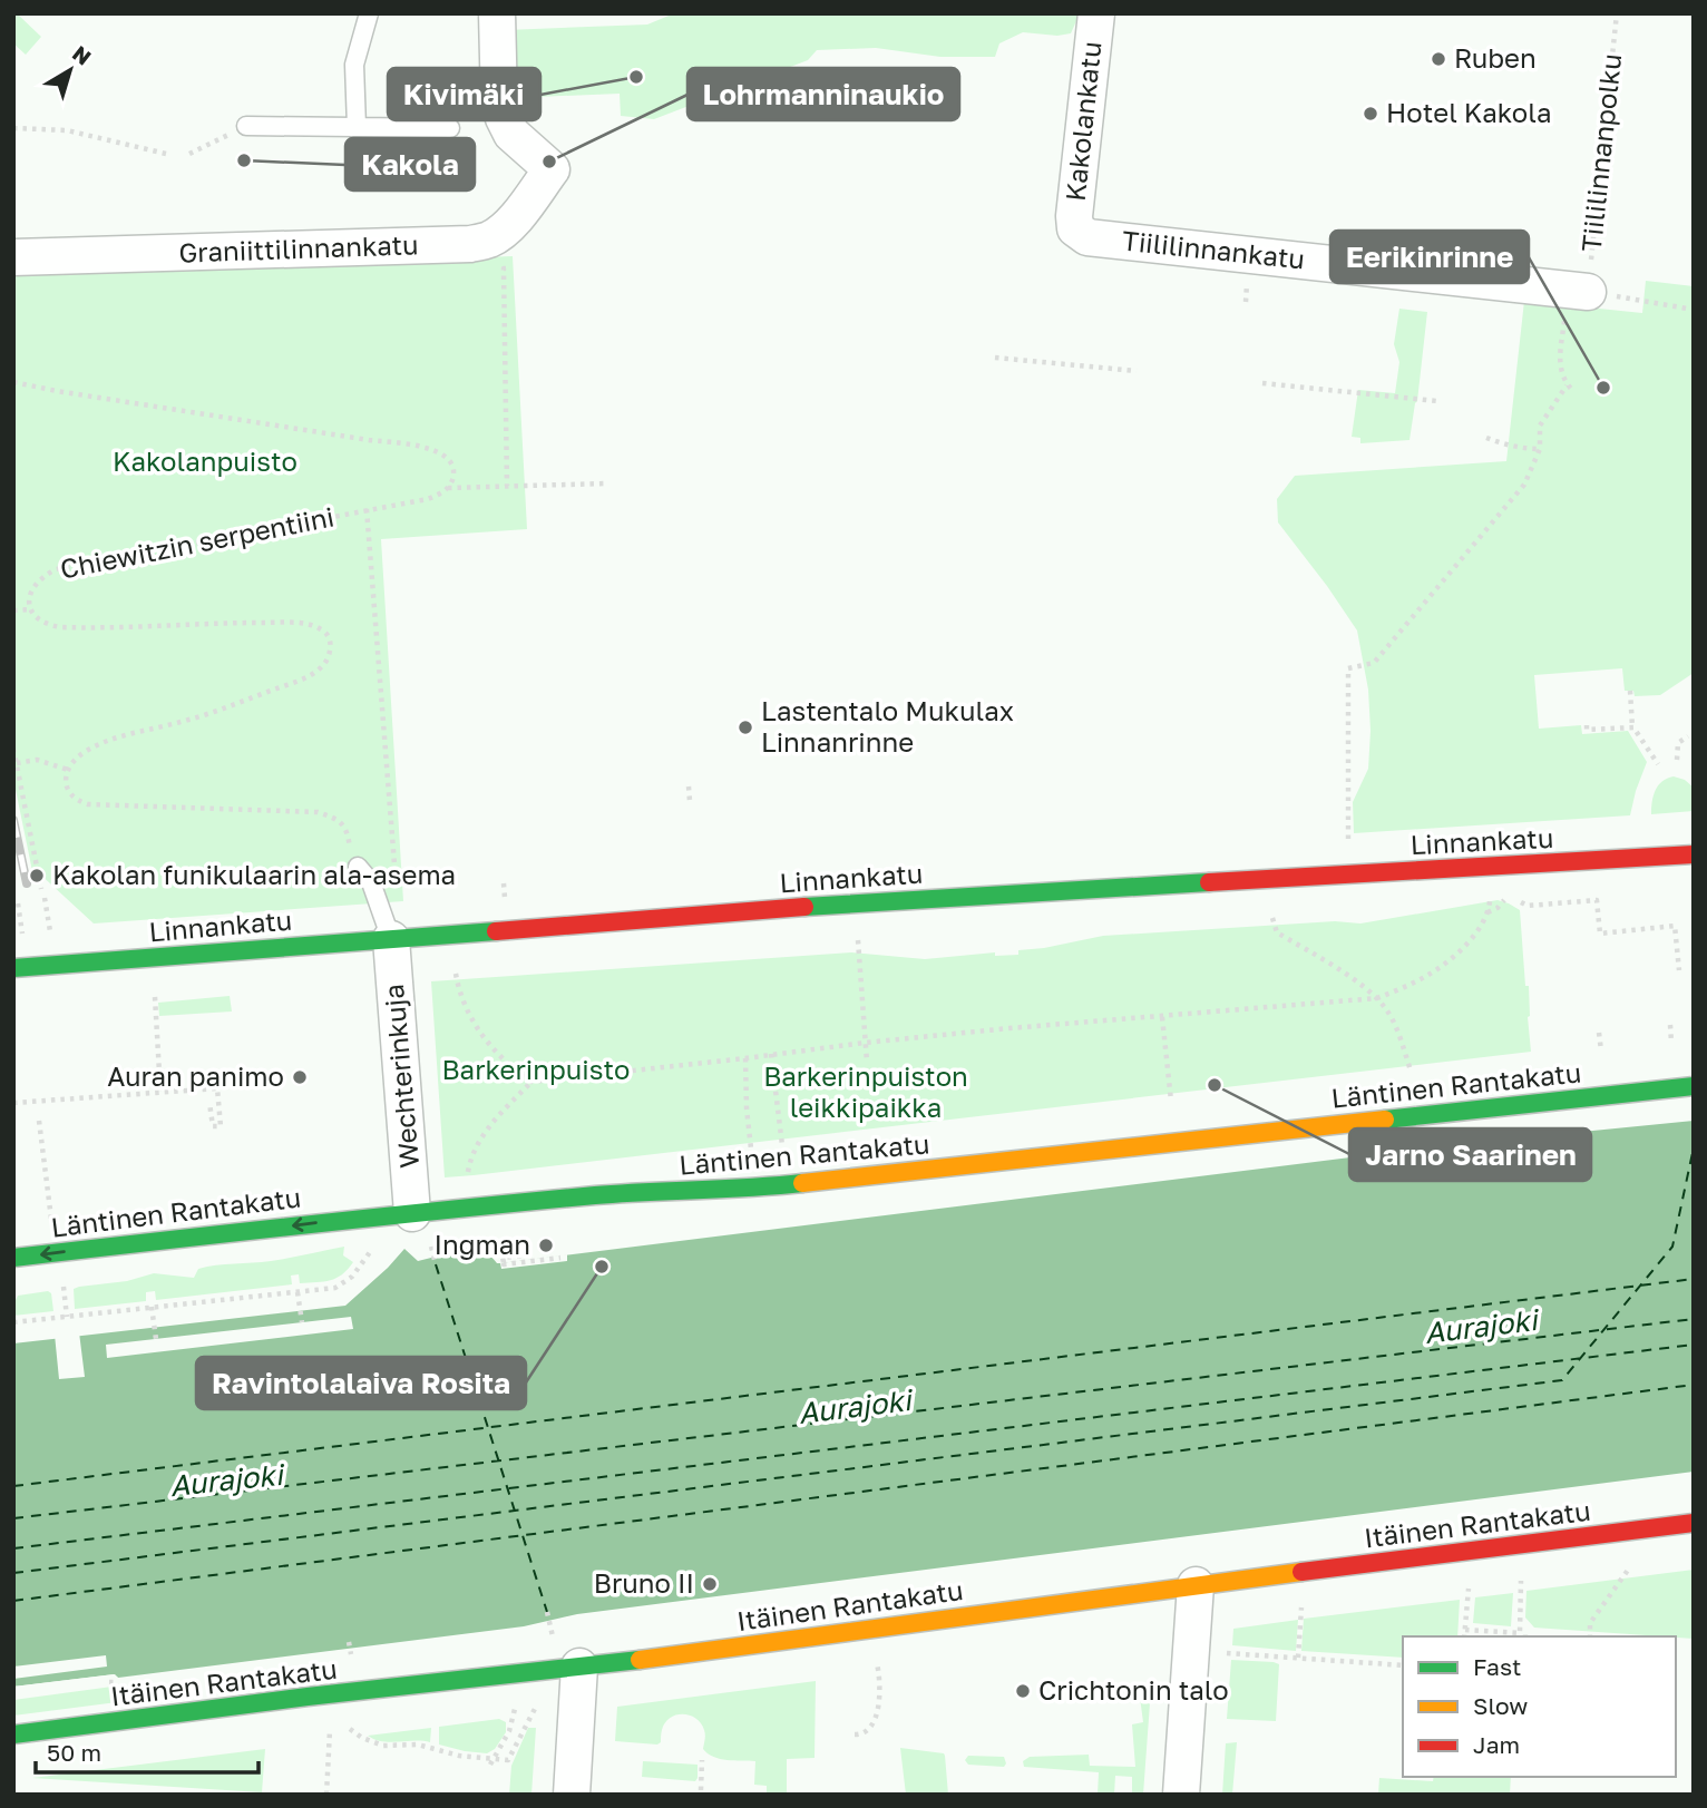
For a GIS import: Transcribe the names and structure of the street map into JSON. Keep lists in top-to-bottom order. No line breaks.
{"streets":{"street":["Kakolankatu","Graniittilinnankatu","Tiililinnankatu","Linnankatu","Wechterinkuja","Läntinen Rantakatu","Itäinen Rantakatu"],"path":["Tiililinnanpolku","Chiewitzin serpentiini"]},"crossings":[["Kakolankatu","Tiililinnankatu"],["Tiililinnanpolku","Tiililinnankatu"],["Linnankatu","Wechterinkuja"],["Wechterinkuja","Läntinen Rantakatu"]],"water":["Aurajoki"],"parks":["Kakolanpuisto","Barkerinpuisto","Barkerinpuiston leikkipaikka"],"places":["Ruben","Kivimäki","Hotel Kakola","Kakola","Lohrmanninaukio","Eerikinrinne","Lastentalo Mukulax Linnanrinne","Kakolan funikulaarin ala-asema","Auran panimo","Jarno Saarinen","Ingman","Ravintolalaiva Rosita","Bruno II","Crichtonin talo"],"legend":["Fast","Slow","Jam"],"scale_bar":"50 m","north":"top right"}
